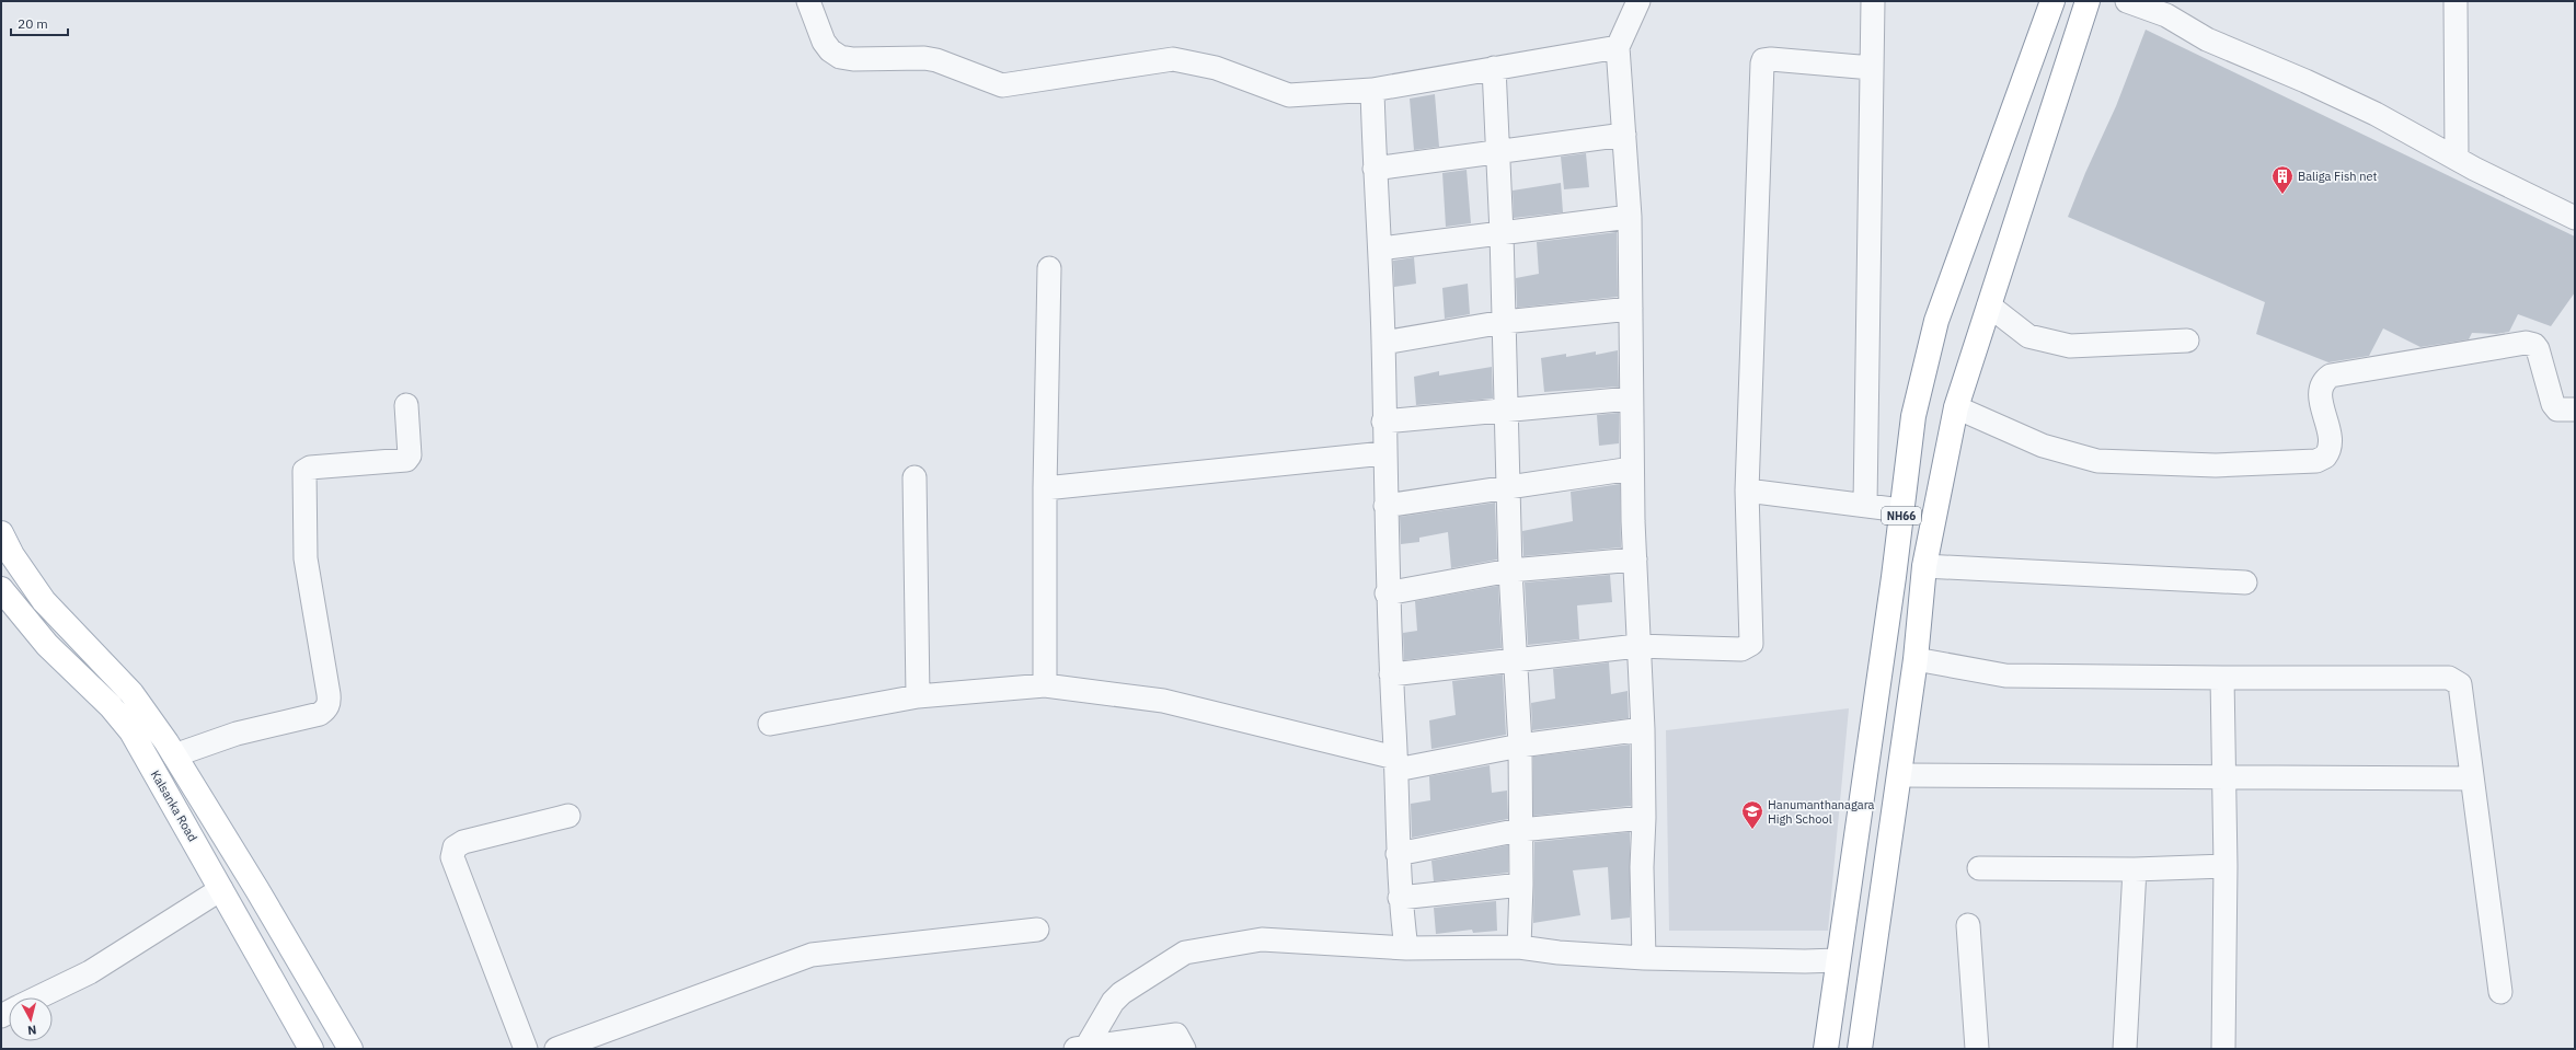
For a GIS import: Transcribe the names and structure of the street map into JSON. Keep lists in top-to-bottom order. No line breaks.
{"streets":{"main road":["NH66","Kalsanka Road"]},"places":{"building":["Baliga Fish net"],"school or university":["Hanumanthanagara High School"]},"scale_bar":"20 m","north":"bottom"}
